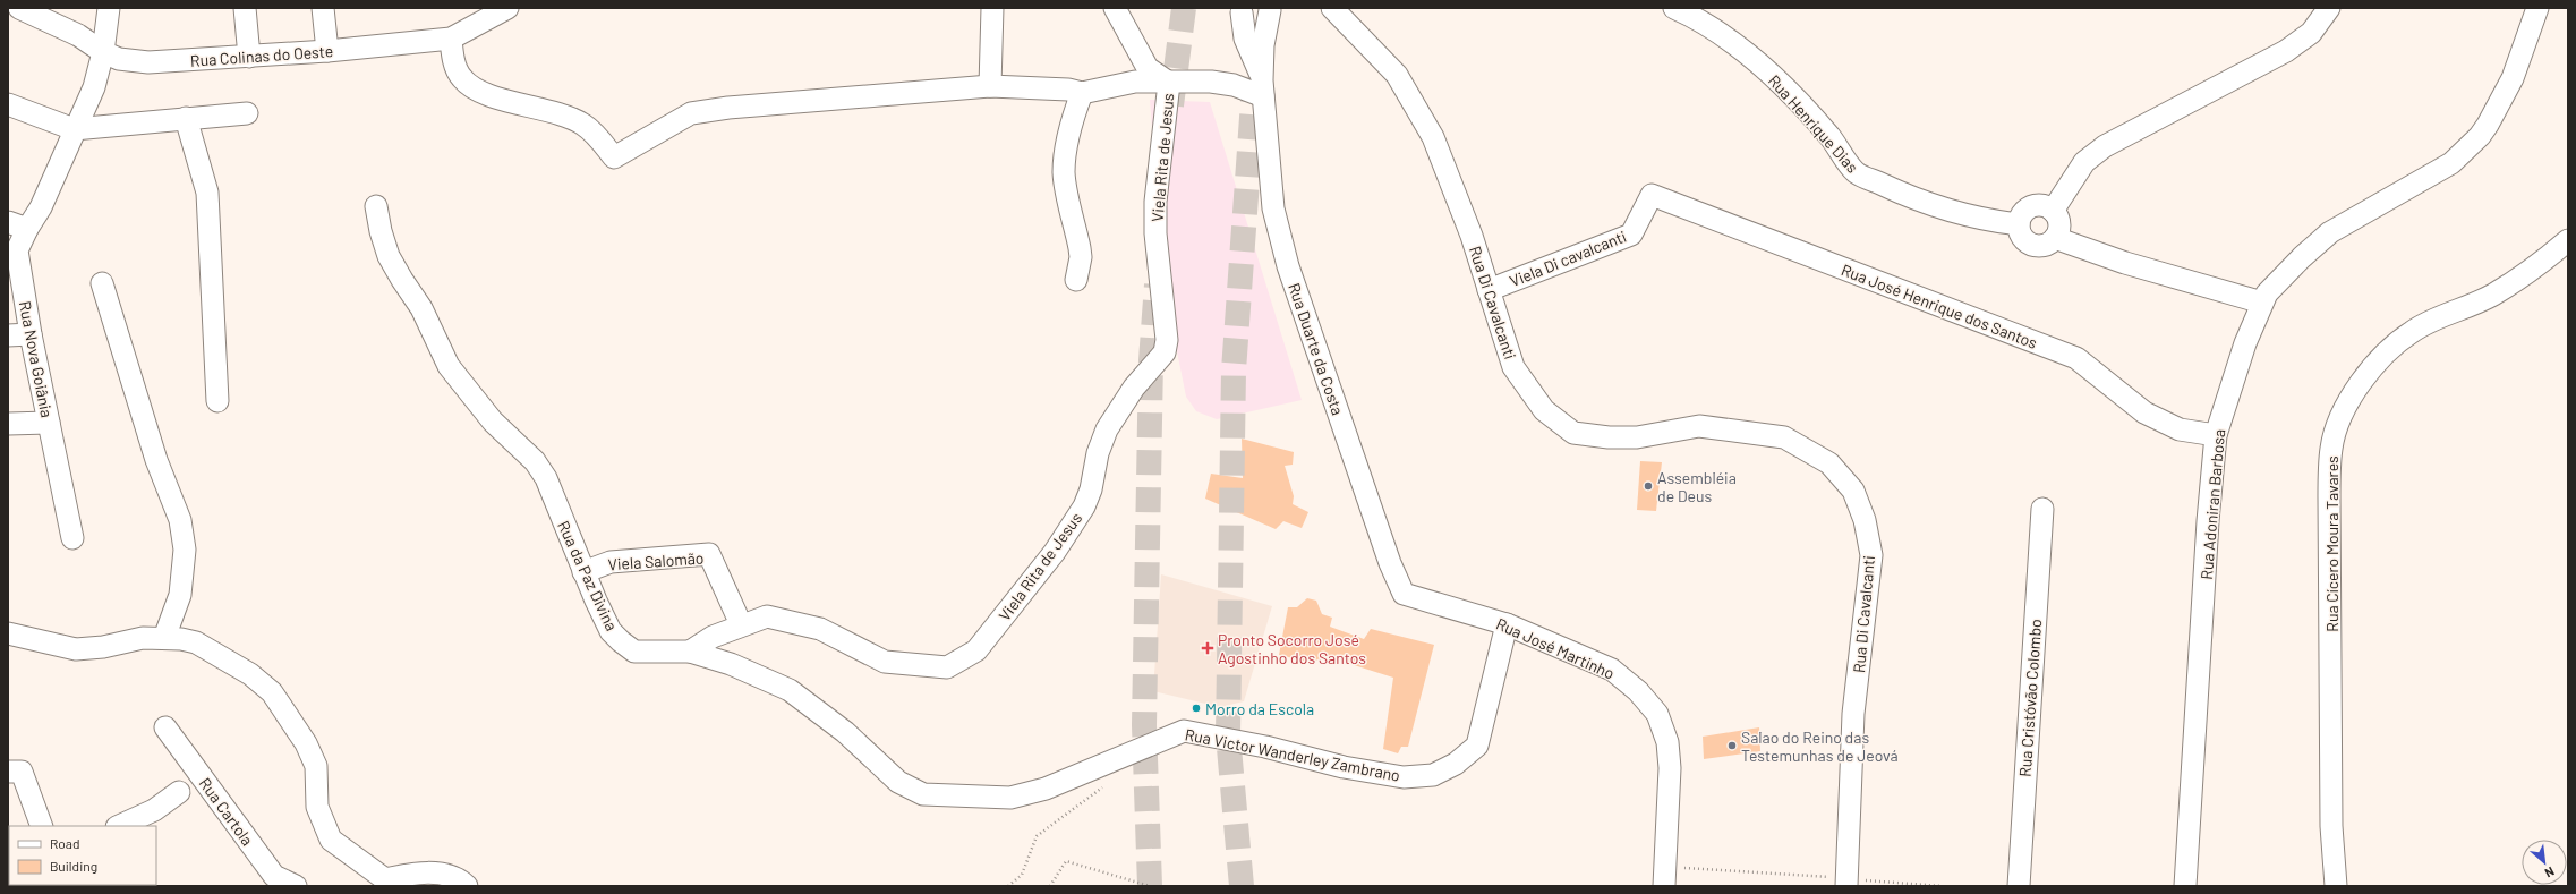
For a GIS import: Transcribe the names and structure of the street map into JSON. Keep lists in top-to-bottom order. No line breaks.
{"streets":{"street":["Rua Colinas do Oeste","Rua Henrique Dias","Viela Rita de Jesus","Viela Di cavalcanti","Rua Di Cavalcanti","Rua José Henrique dos Santos","Rua Duarte da Costa","Rua Nova Goiânia","Rua Adoniran Barbosa","Rua Cícero Moura Tavares","Viela Salomão","Rua da Paz Divina","Rua José Martinho","Rua Cristóvão Colombo","Rua Victor Wanderley Zambrano","Rua Cartola"]},"crossings":[["Rua Colinas do Oeste","Rua Nova Goiânia"],["Viela Rita de Jesus","Viela Salomão"],["Viela Rita de Jesus","Rua da Paz Divina"],["Viela Di cavalcanti","Rua Di Cavalcanti"],["Viela Di cavalcanti","Rua José Henrique dos Santos"],["Rua José Henrique dos Santos","Rua Adoniran Barbosa"],["Rua Duarte da Costa","Rua José Martinho"],["Viela Salomão","Rua da Paz Divina"],["Rua da Paz Divina","Rua Victor Wanderley Zambrano"],["Rua José Martinho","Rua Victor Wanderley Zambrano"]],"places":{"other":["Assembléia de Deus","Morro da Escola","Salao do Reino das Testemunhas de Jeová"],"health":["Pronto Socorro José Agostinho dos Santos"]},"legend":["Road","Building"],"north":"bottom right"}
